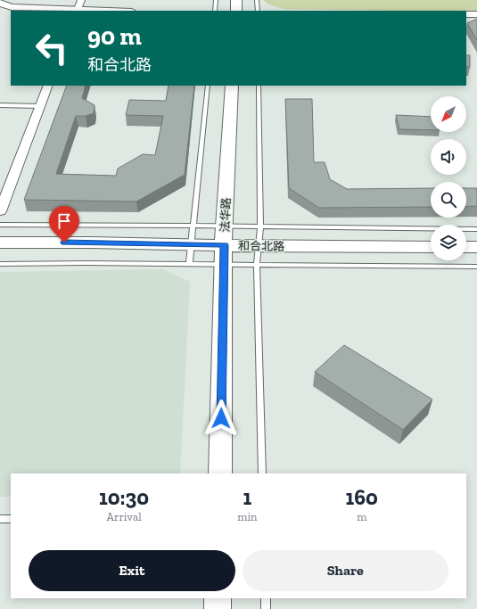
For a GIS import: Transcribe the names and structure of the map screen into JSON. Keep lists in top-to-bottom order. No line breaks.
{"streets":{"main road":["法华路","和合北路"]},"crossings":[["法华路","和合北路"]],"north":"bottom left","page":{"turn":["90 m","和合北路"],"eta":["10:30","Arrival","1","min","160","m"],"buttons":["Exit","Share"]}}
